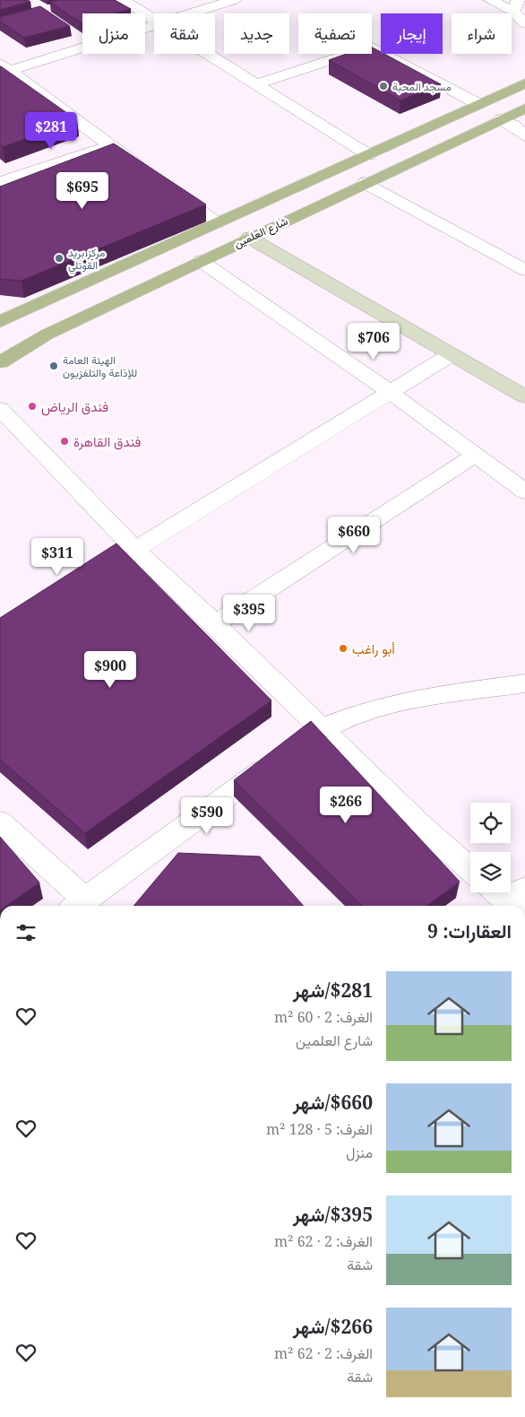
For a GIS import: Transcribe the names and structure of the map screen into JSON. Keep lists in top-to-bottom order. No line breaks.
{"streets":{"main road":["شارع العلمين"]},"places":["مسجد المحبة","مركز بريد القوتلي","الهيئة العامة للإذاعة والتلفزيون","فندق الرياض","فندق القاهرة","أبو راغب"],"page":{"chip":["شراء","إيجار","تصفية","جديد","شقة","منزل"],"price":["$281","$695","$706","$660","$311","$395","$900","$266","$590"],"heading":"العقارات: 9","list":[{"name":"$281/شهر","note":"الغرف: 2 · 60 m² · شارع العلمين"},{"name":"$660/شهر","note":"الغرف: 5 · 128 m² · منزل"},{"name":"$395/شهر","note":"الغرف: 2 · 62 m² · شقة"},{"name":"$266/شهر","note":"الغرف: 2 · 62 m² · شقة"}]}}
